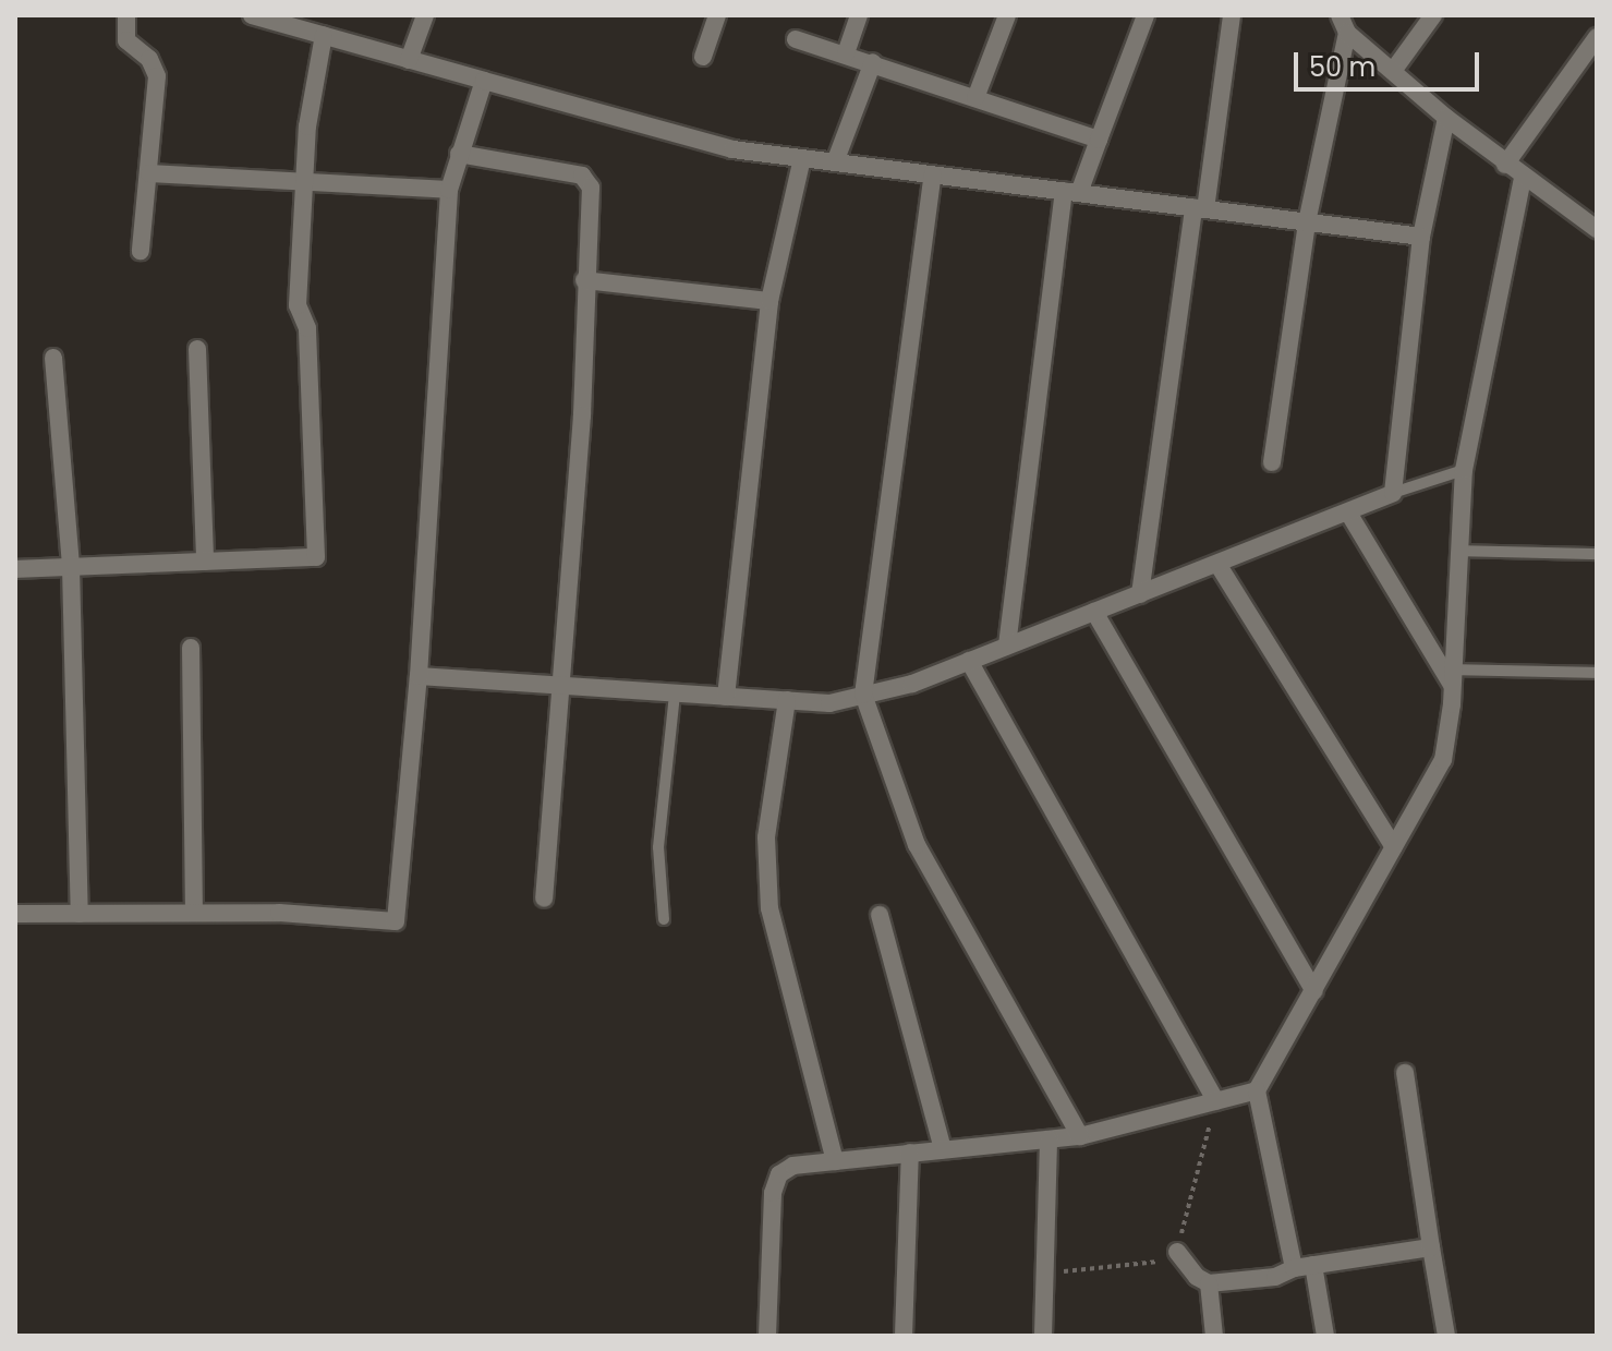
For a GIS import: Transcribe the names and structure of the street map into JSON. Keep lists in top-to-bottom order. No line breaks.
{"scale_bar":"50 m"}
